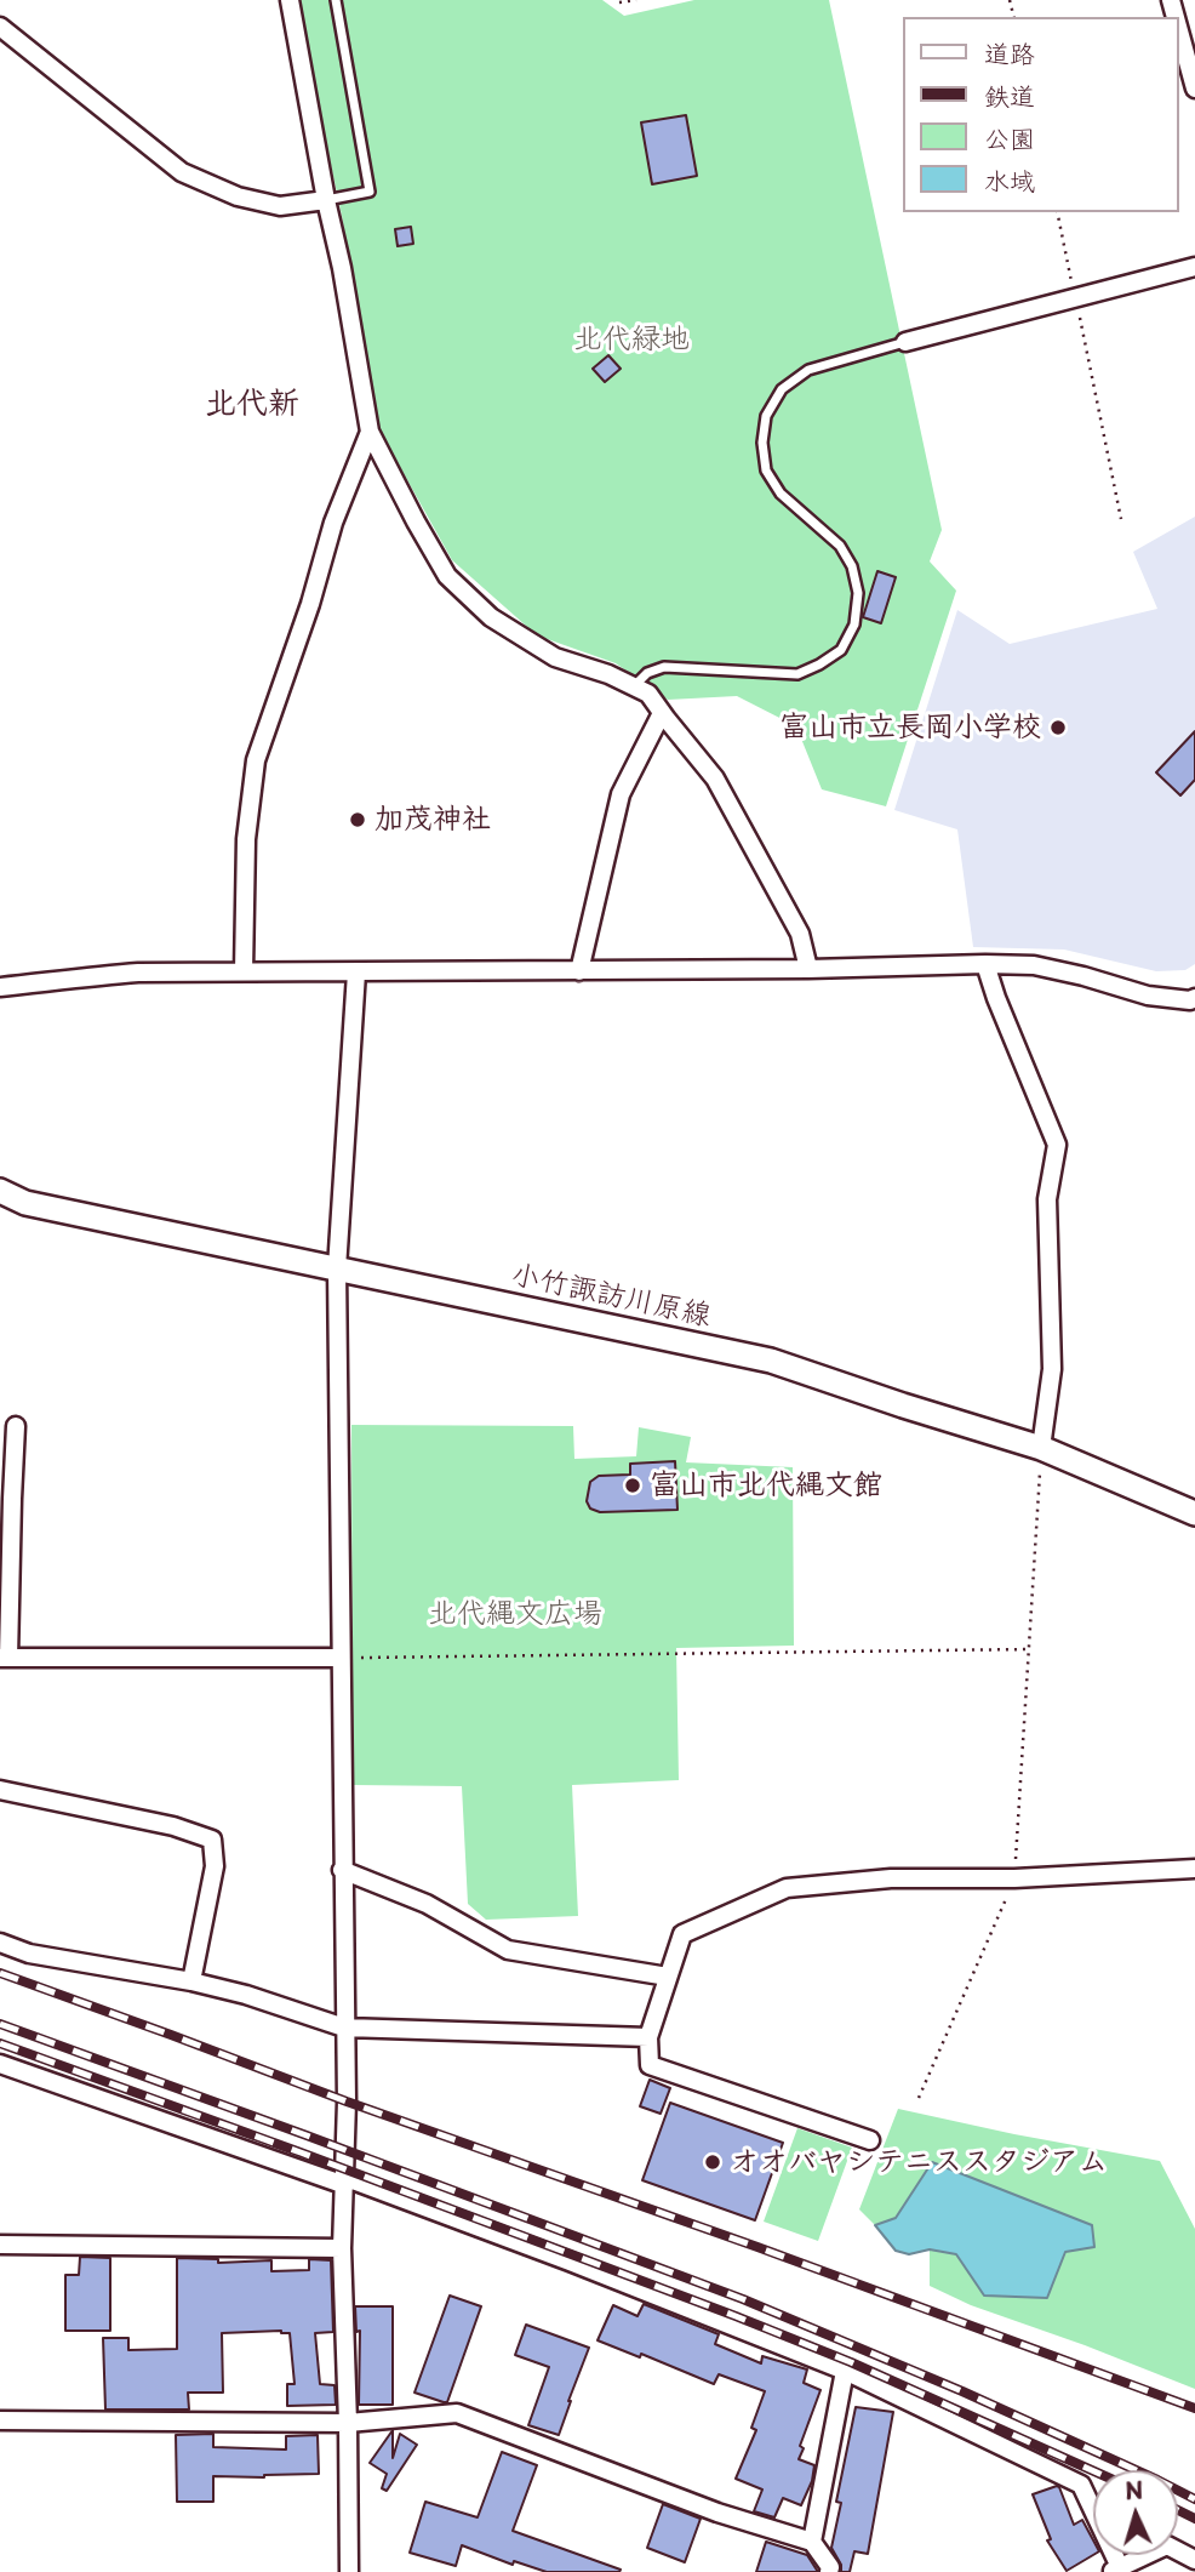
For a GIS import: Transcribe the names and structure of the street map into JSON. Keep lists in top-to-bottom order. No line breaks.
{"streets":{"main road":["小竹諏訪川原線"]},"districts":["北代新"],"parks":["北代緑地","北代縄文広場"],"places":["富山市立長岡小学校","加茂神社","富山市北代縄文館","オオバヤシテニススタジアム"],"legend":["道路","鉄道","公園","水域"],"north":"top"}
